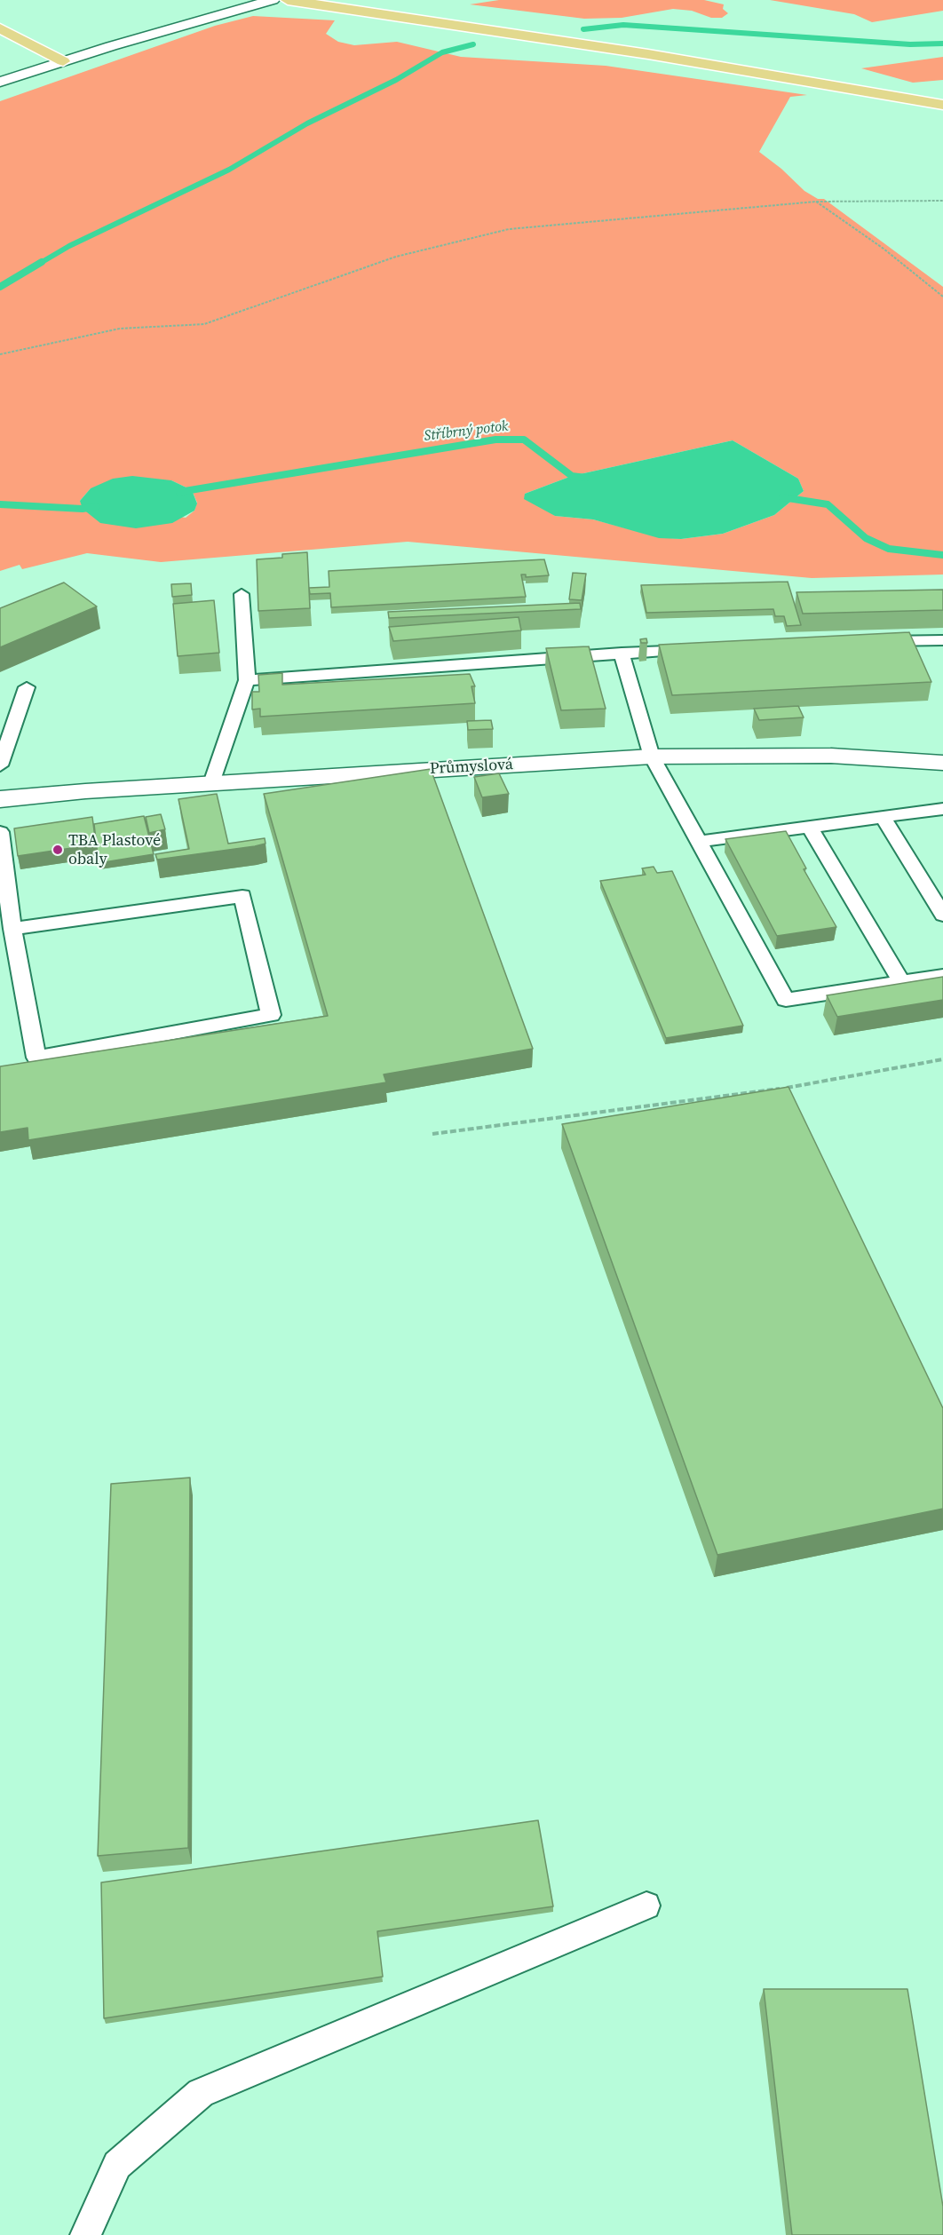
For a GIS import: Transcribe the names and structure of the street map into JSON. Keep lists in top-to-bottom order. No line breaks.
{"streets":{"street":["Průmyslová"]},"water":["Stříbrný potok"],"places":["TBA Plastové obaly"]}
